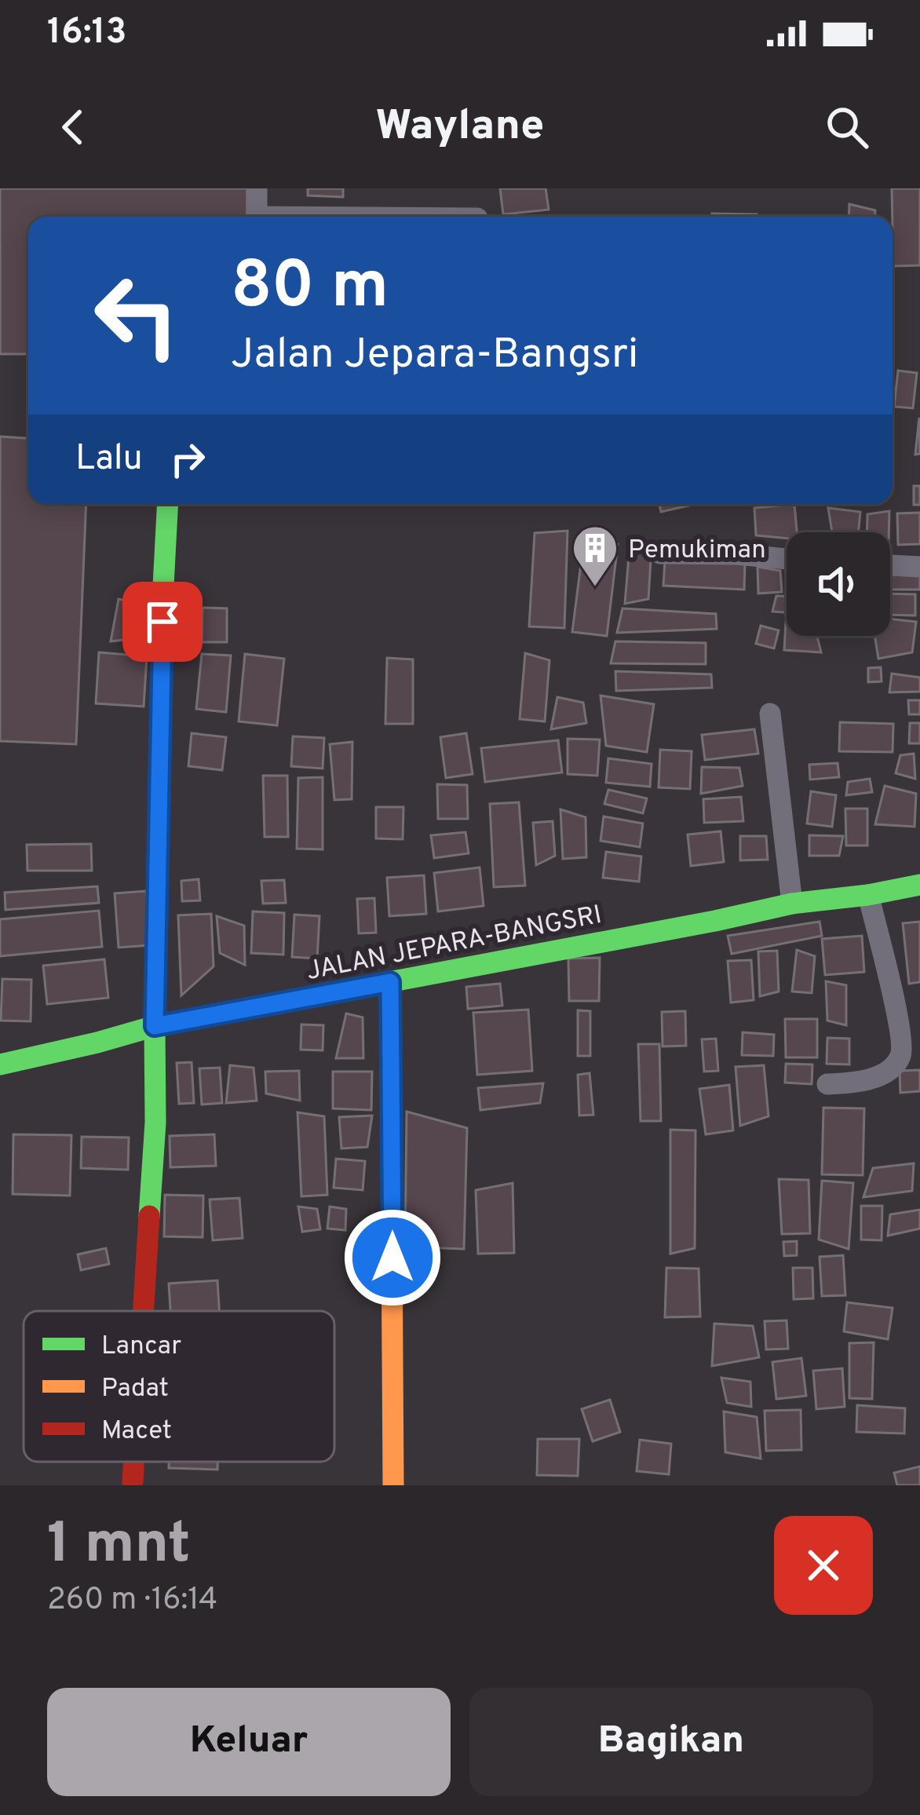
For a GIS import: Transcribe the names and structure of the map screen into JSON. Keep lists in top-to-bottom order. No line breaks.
{"streets":{"street":["JALAN JEPARA-BANGSRI"]},"places":{"building":["Pemukiman"]},"legend":["Lancar","Padat","Macet"],"page":{"status":"16:13","header":"Waylane","turn":["80 m","Jalan Jepara-Bangsri"],"then":"Lalu","heading":["1 mnt","260 m · 16:14"],"buttons":["Keluar","Bagikan"]}}
